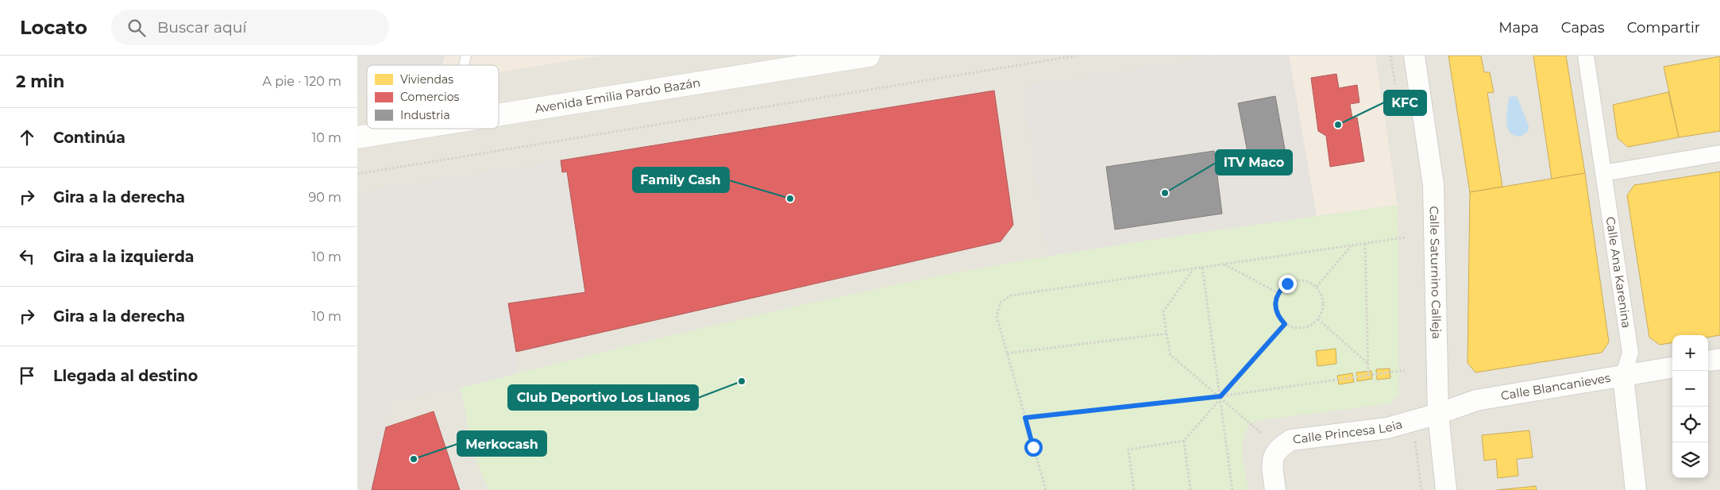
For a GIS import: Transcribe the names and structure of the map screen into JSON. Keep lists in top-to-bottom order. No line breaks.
{"streets":{"street":["Avenida Emilia Pardo Bazán","Calle Saturnino Calleja","Calle Ana Karenina","Calle Blancanieves","Calle Princesa Leia"]},"crossings":[["Calle Saturnino Calleja","Calle Blancanieves"],["Calle Saturnino Calleja","Calle Princesa Leia"],["Calle Ana Karenina","Calle Blancanieves"],["Calle Blancanieves","Calle Princesa Leia"]],"places":["KFC","ITV Maco","Family Cash","Club Deportivo Los Llanos","Merkocash"],"legend":["Viviendas","Comercios","Industria"],"page":{"header":"Locato","search":"Buscar aquí","nav":["Mapa","Capas","Compartir"],"heading":["2 min","A pie · 120 m"],"list":[["Continúa","10 m"],["Gira a la derecha","90 m"],["Gira a la izquierda","10 m"],["Gira a la derecha","10 m"],"Llegada al destino"],"map_buttons":["+","−"]}}
